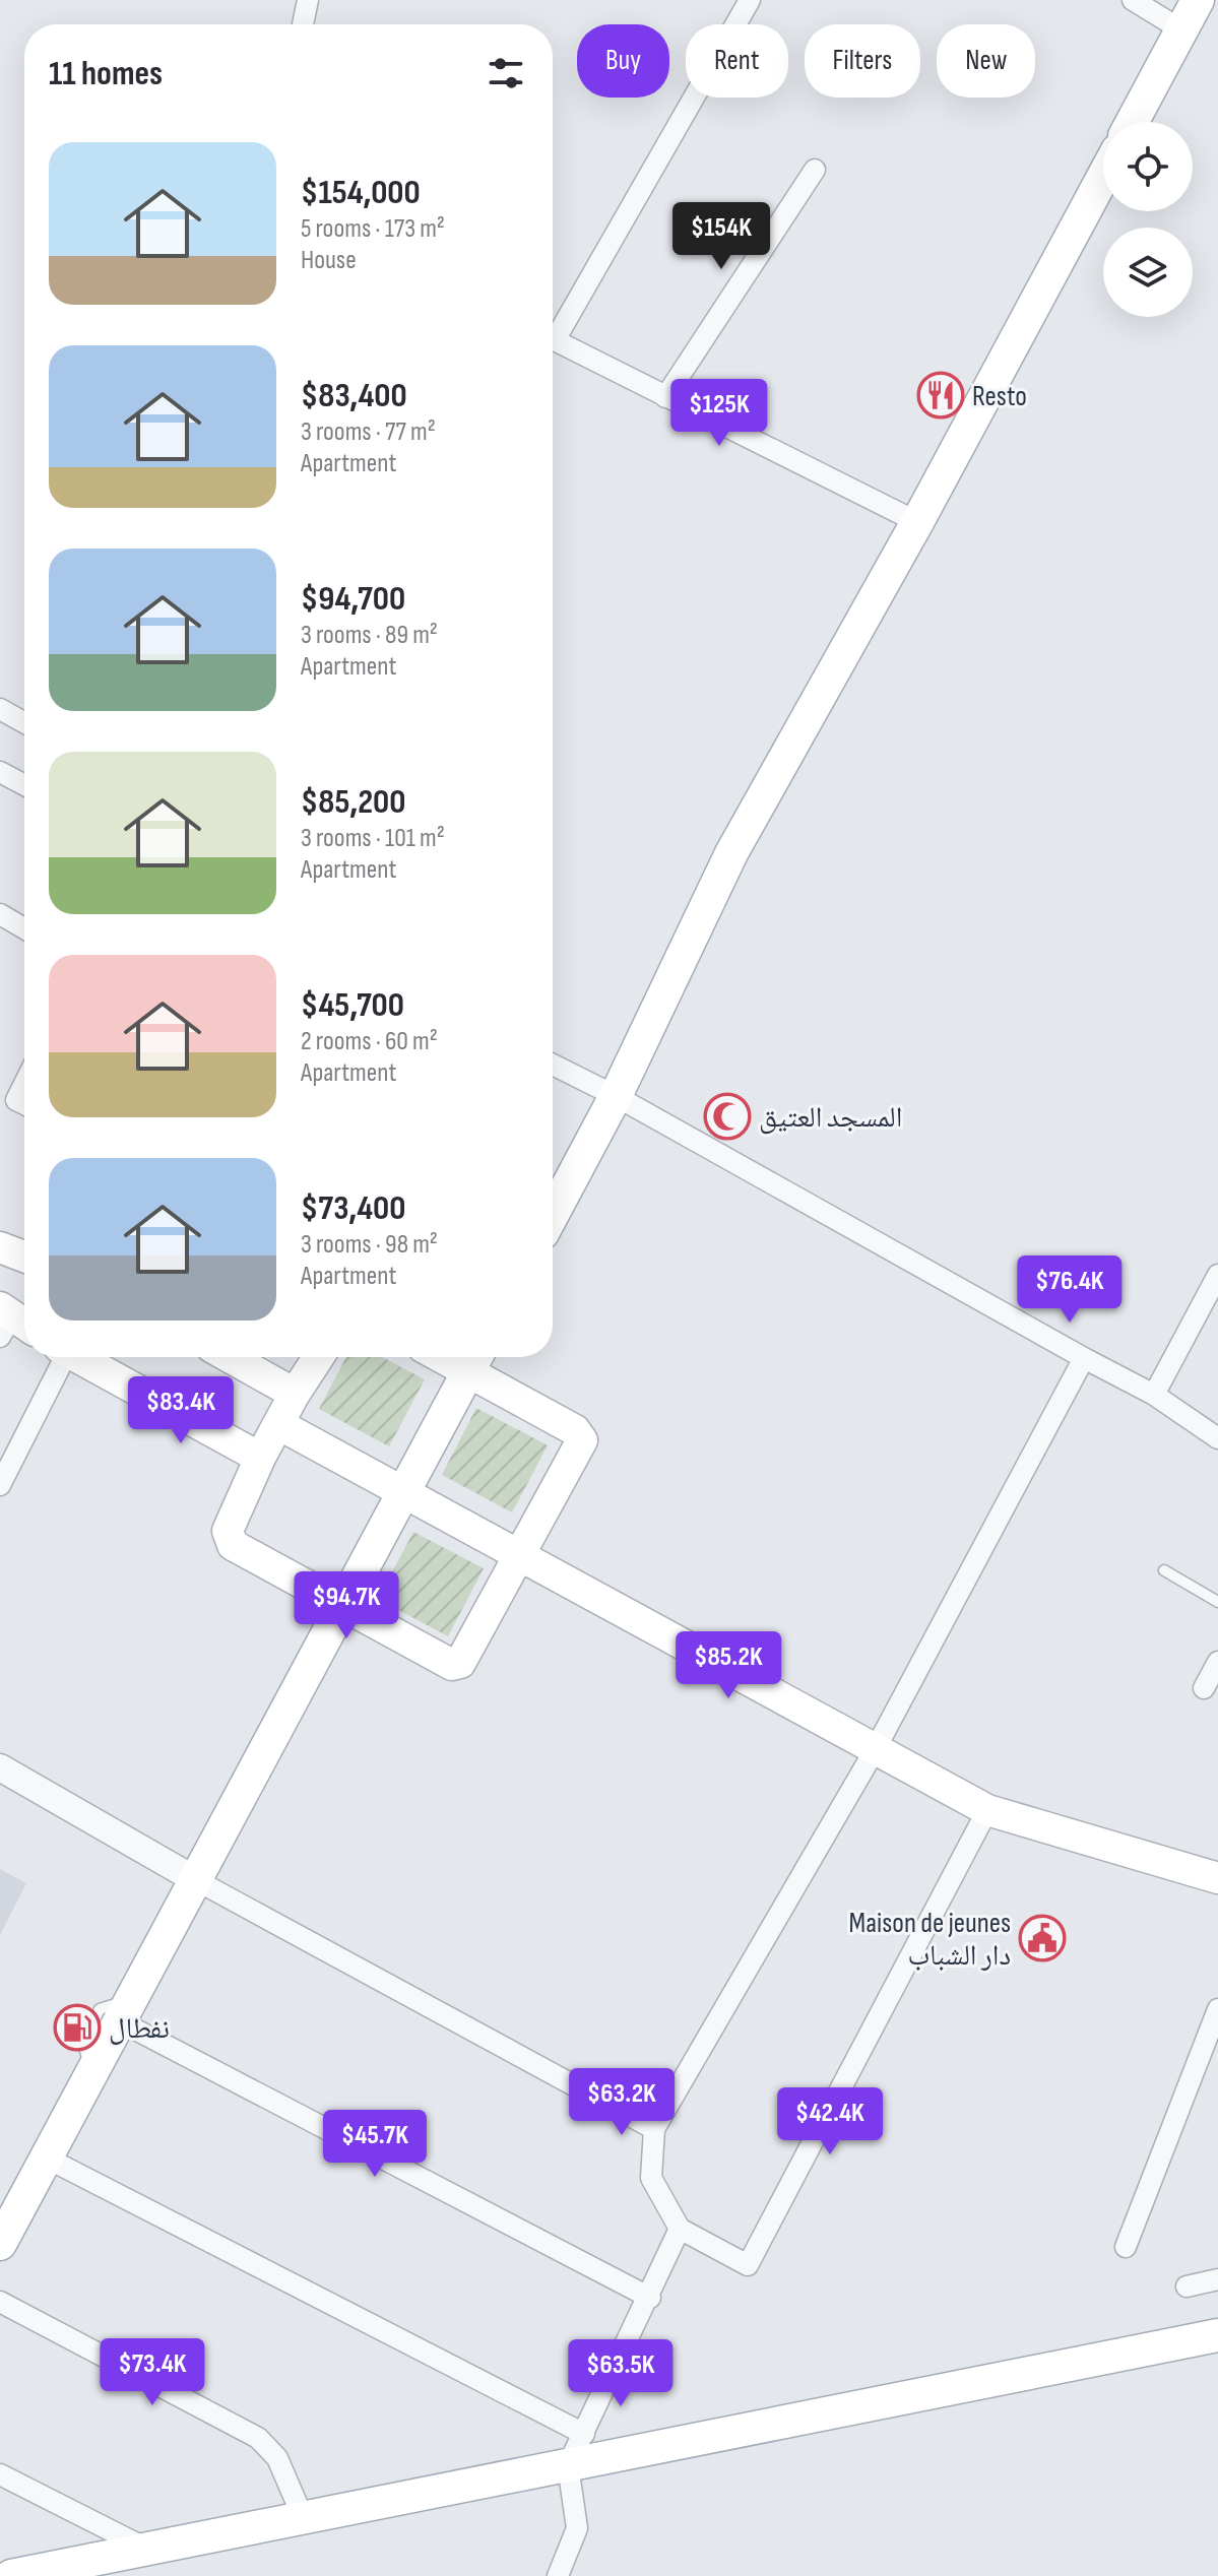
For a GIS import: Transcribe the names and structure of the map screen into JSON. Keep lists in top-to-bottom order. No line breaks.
{"places":{"restaurant":["Resto"],"mosque":["المسجد العتيق"],"public building":["Maison de jeunes دار الشباب"],"fuel station":["نفطال"]},"page":{"chip":["Buy","Rent","Filters","New"],"heading":"11 homes","list":[{"name":"$154,000","note":"5 rooms · 173 m² · House"},{"name":"$83,400","note":"3 rooms · 77 m² · Apartment"},{"name":"$94,700","note":"3 rooms · 89 m² · Apartment"},{"name":"$85,200","note":"3 rooms · 101 m² · Apartment"},{"name":"$45,700","note":"2 rooms · 60 m² · Apartment"},{"name":"$73,400","note":"3 rooms · 98 m² · Apartment"}],"price":["$154K","$125K","$76.4K","$83.4K","$94.7K","$85.2K","$63.2K","$42.4K","$45.7K","$73.4K","$63.5K"]}}
